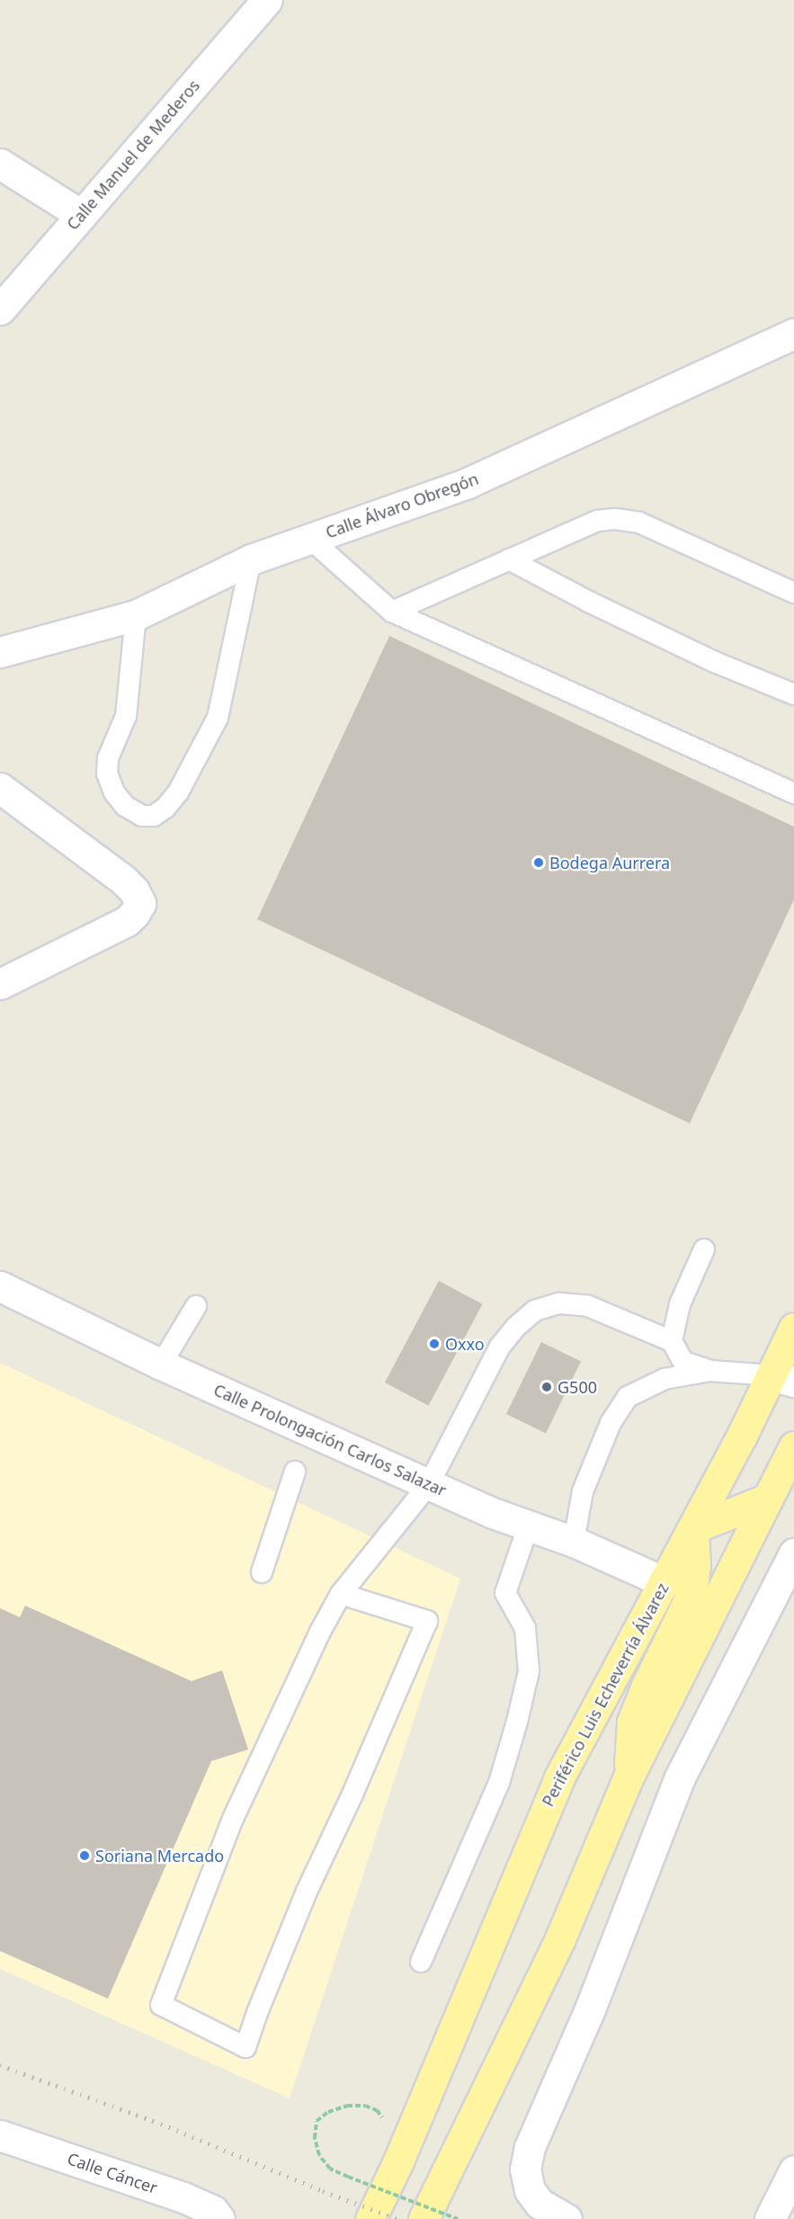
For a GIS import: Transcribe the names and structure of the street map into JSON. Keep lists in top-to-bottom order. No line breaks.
{"streets":{"main road":["Periférico Luis Echeverría Álvarez"],"street":["Calle Manuel de Mederos","Calle Álvaro Obregón","Calle Prolongación Carlos Salazar","Calle Cáncer"]},"crossings":[["Calle Prolongación Carlos Salazar","Periférico Luis Echeverría Álvarez"]],"places":["Bodega Aurrera","Oxxo","G500","Soriana Mercado"]}
